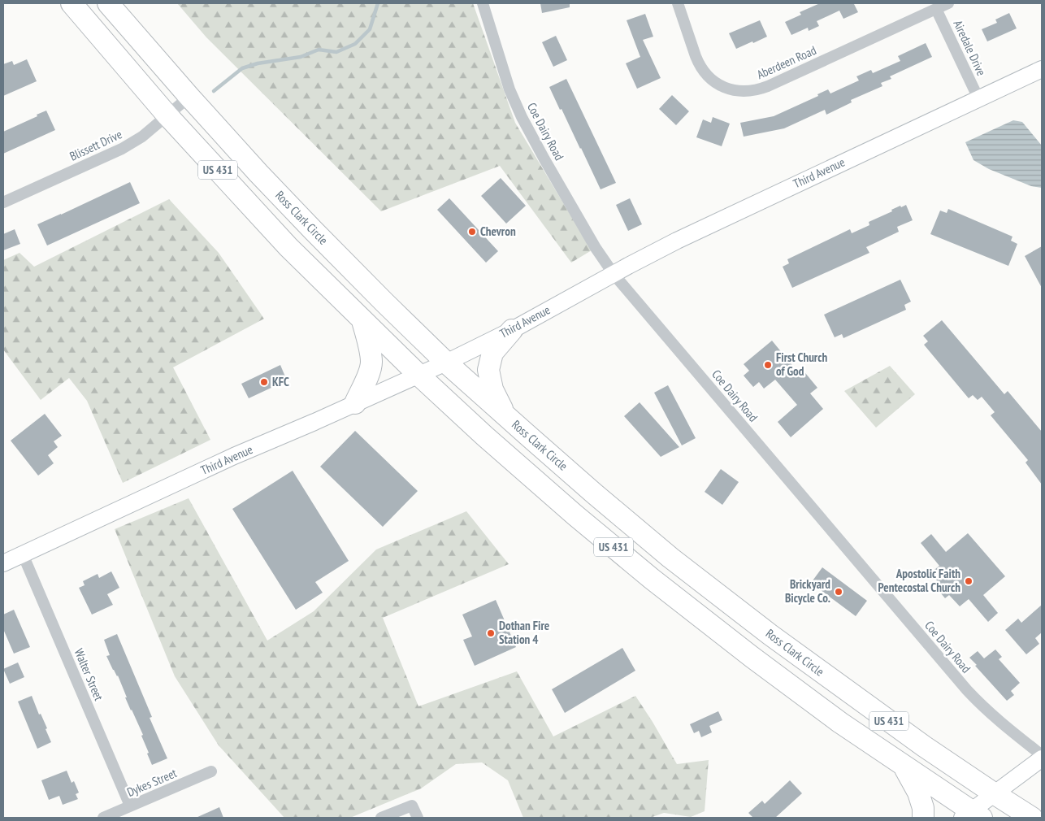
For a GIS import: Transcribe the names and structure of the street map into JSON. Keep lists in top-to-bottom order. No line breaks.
{"streets":{"highway":["US 431","Ross Clark Circle"],"street":["Airedale Drive","Aberdeen Road","Coe Dairy Road","Blissett Drive","Third Avenue","Walter Street","Dykes Street"]},"crossings":[["Airedale Drive","Aberdeen Road"],["Airedale Drive","Third Avenue"],["Coe Dairy Road","Third Avenue"],["Blissett Drive","US 431"],["Blissett Drive","Ross Clark Circle"],["US 431","Third Avenue"],["Third Avenue","Ross Clark Circle"],["Third Avenue","Walter Street"],["Walter Street","Dykes Street"]],"places":["Chevron","First Church of God","KFC","Apostolic Faith Pentecostal Church","Brickyard Bicycle Co.","Dothan Fire Station 4"]}
